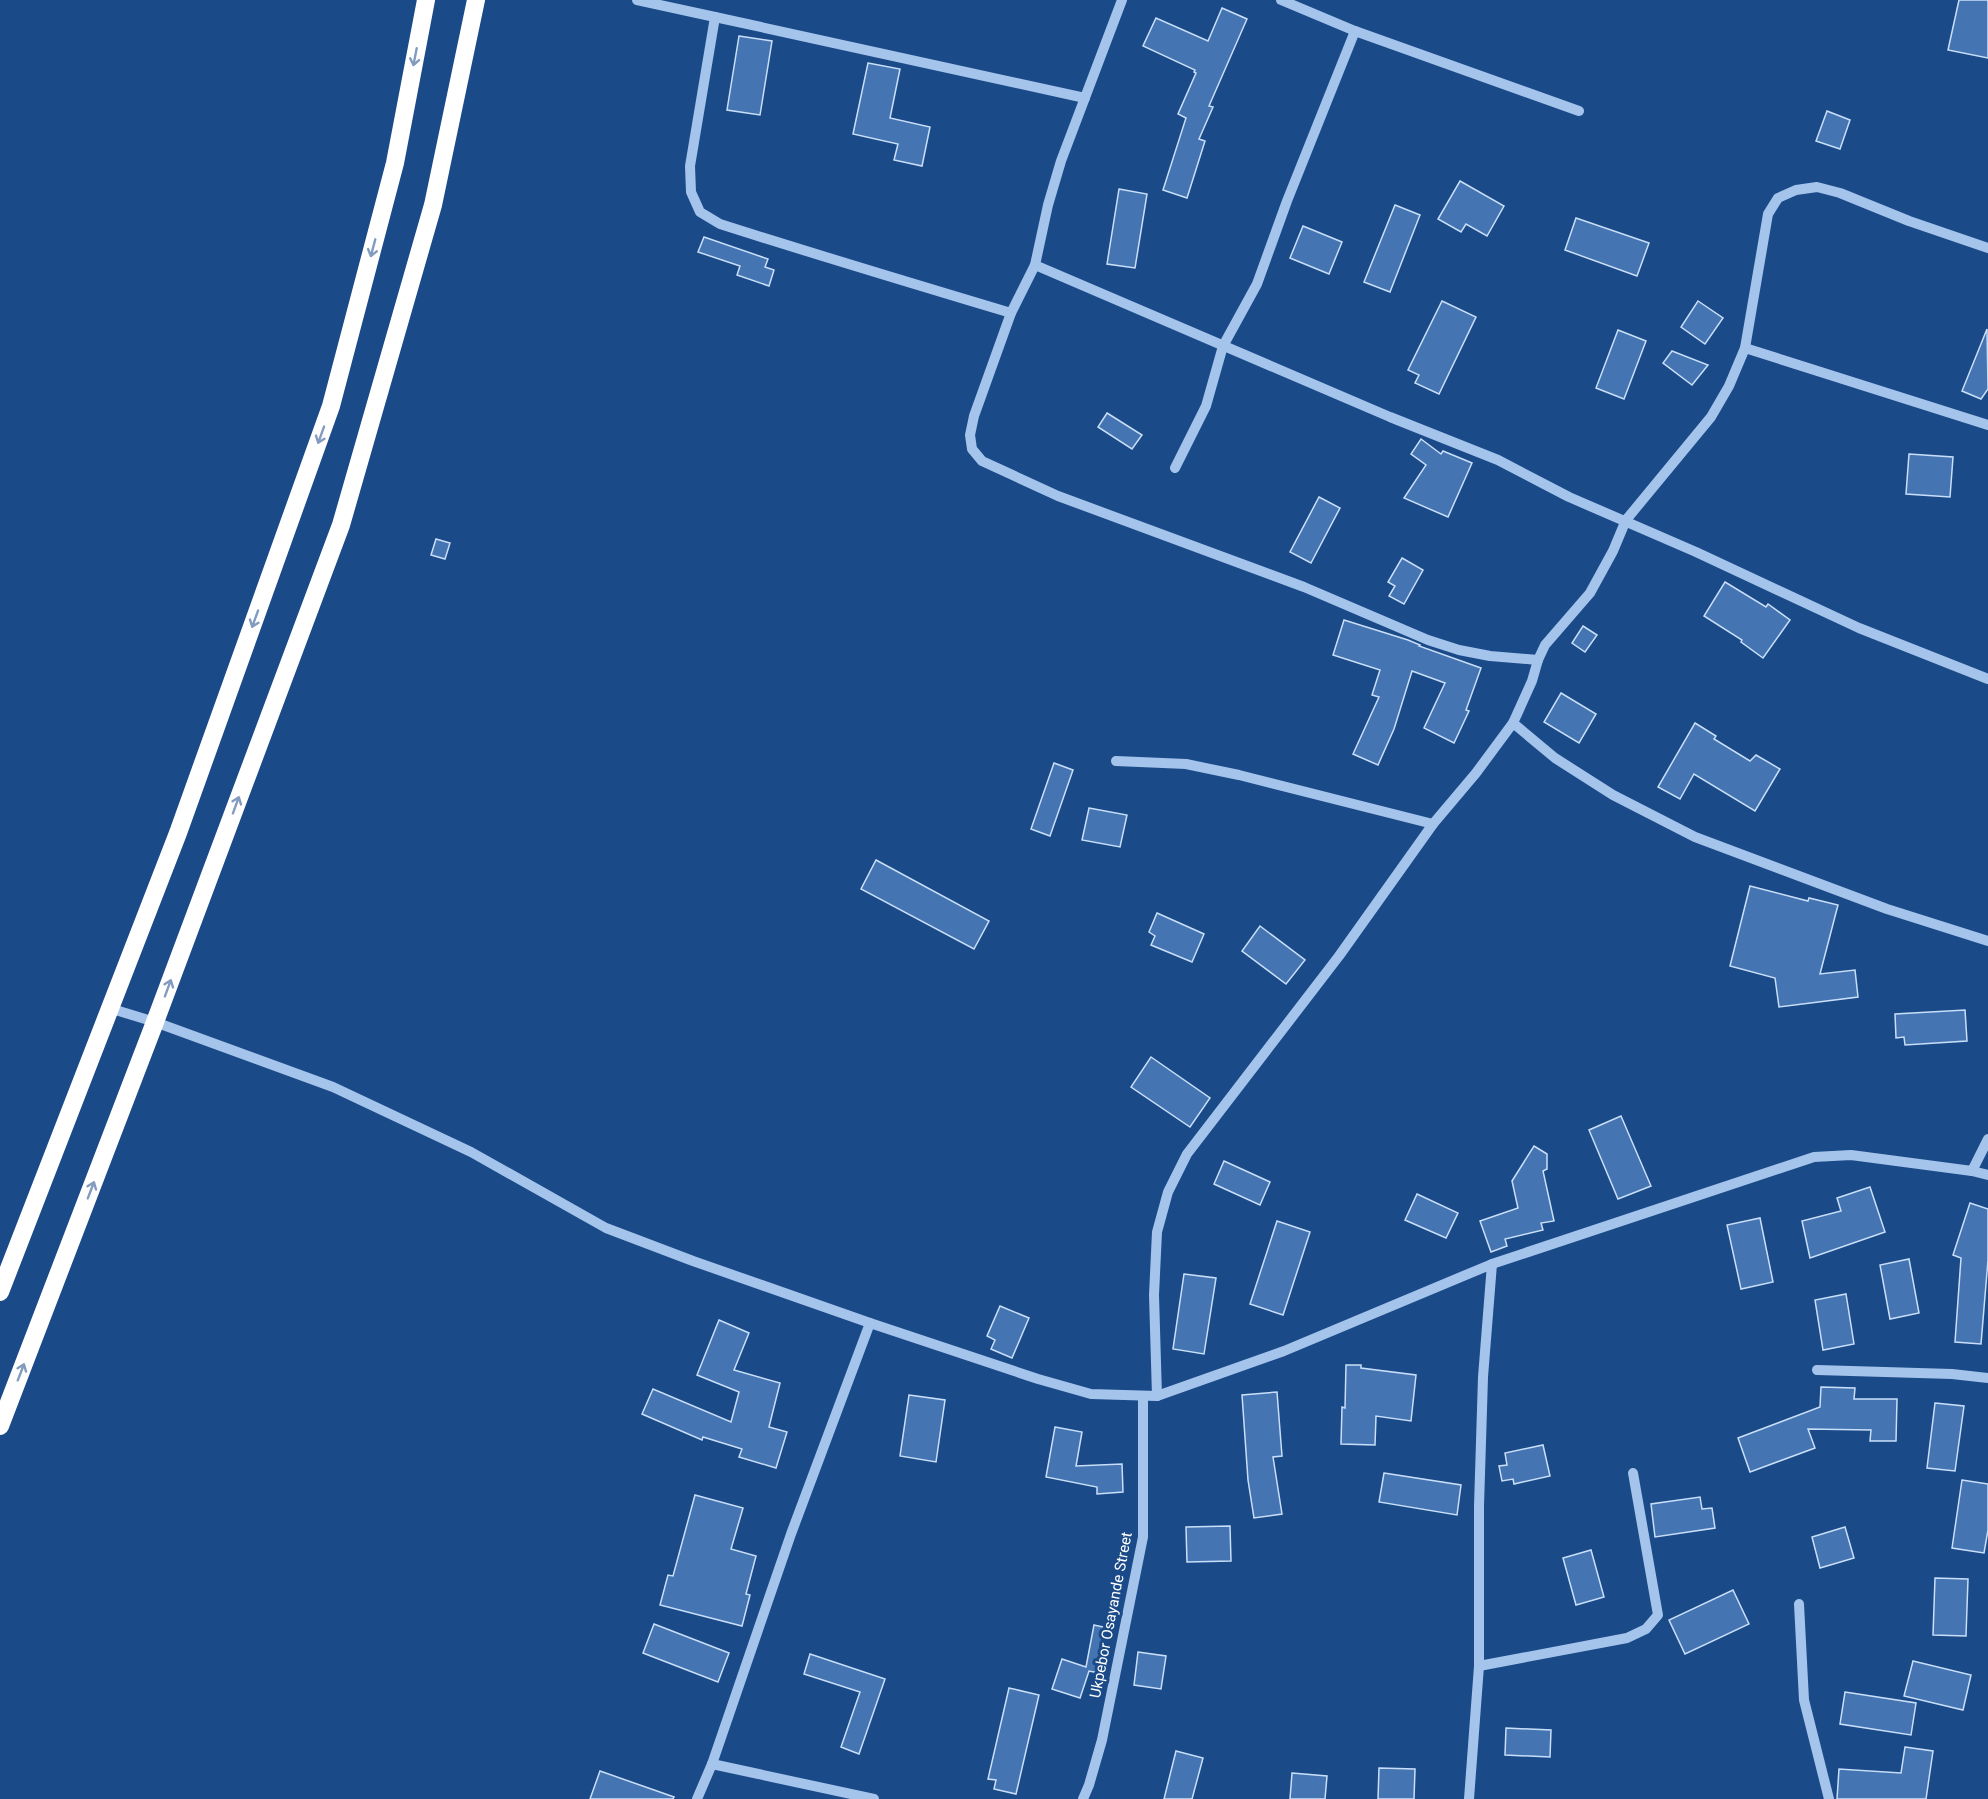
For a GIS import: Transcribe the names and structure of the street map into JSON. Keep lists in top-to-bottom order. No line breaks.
{"streets":{"street":["Ukpebor Osayande Street"]}}
